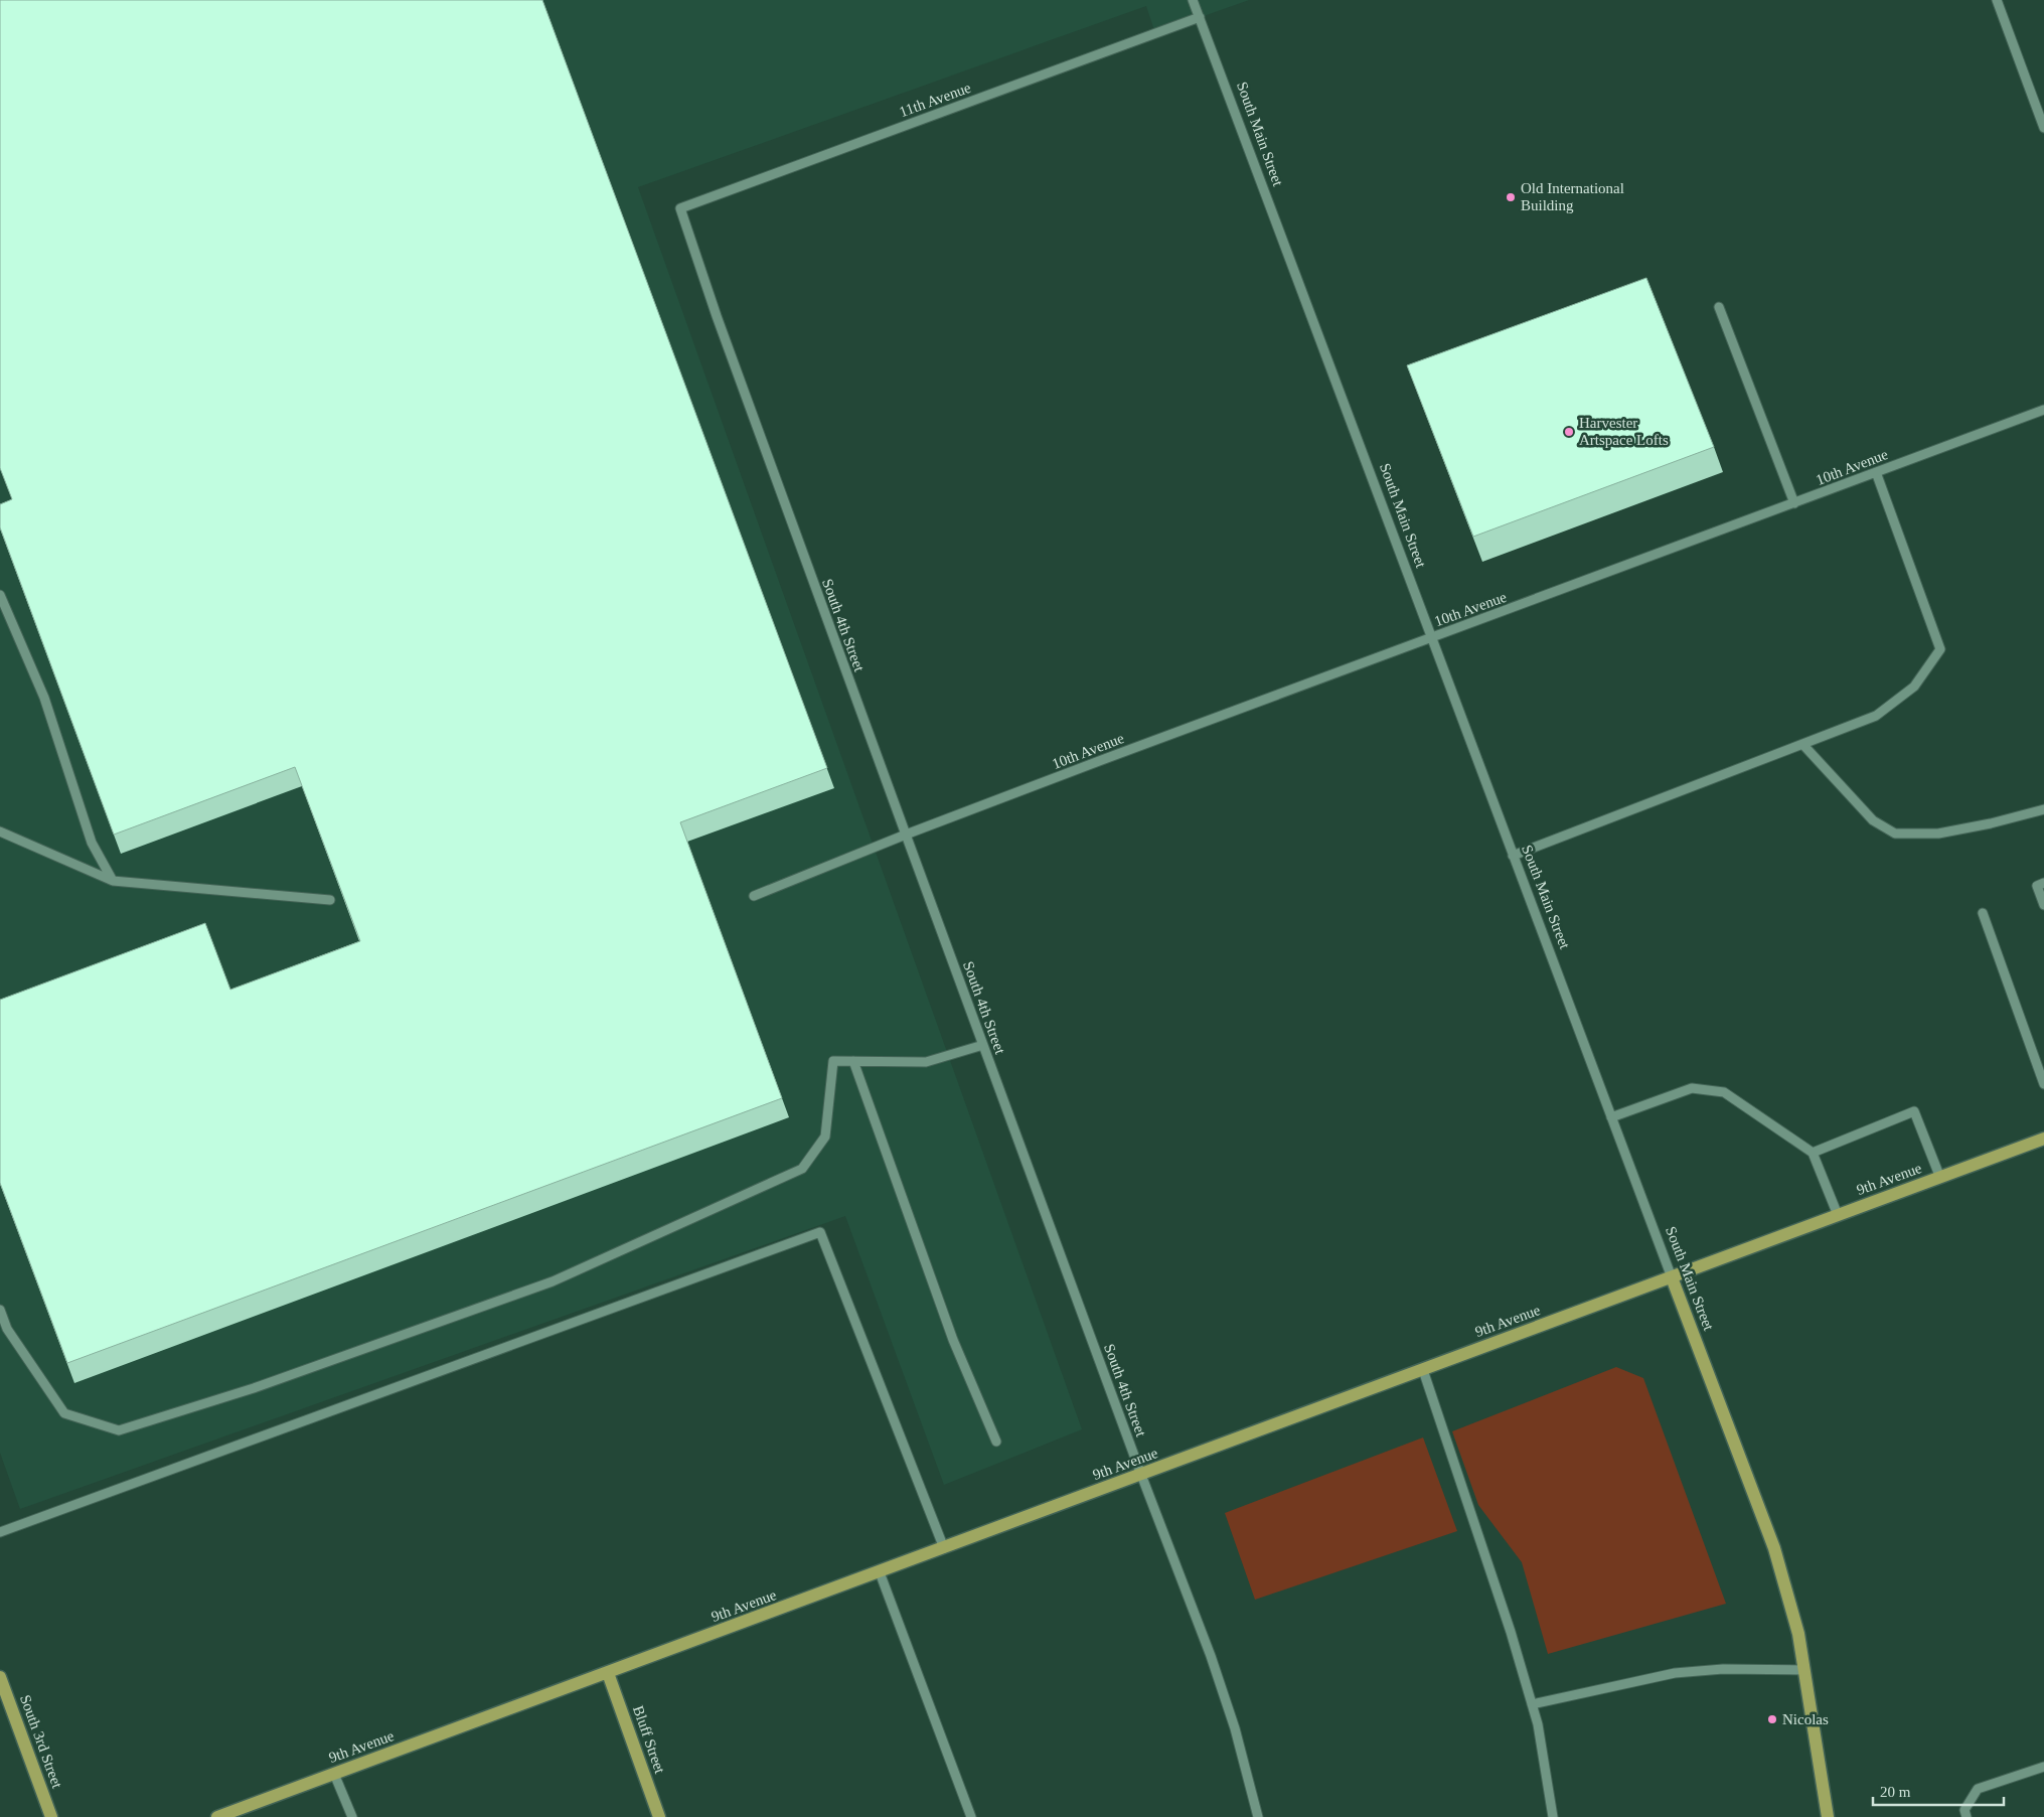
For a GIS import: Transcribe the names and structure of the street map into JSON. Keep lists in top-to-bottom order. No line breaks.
{"streets":{"main road":["South Main Street","9th Avenue","Bluff Street","South 3rd Street"],"street":["11th Avenue","10th Avenue","South 4th Street"]},"crossings":[["11th Avenue","South Main Street"],["11th Avenue","South 4th Street"],["South Main Street","10th Avenue"],["South Main Street","9th Avenue"],["10th Avenue","South 4th Street"],["South 4th Street","9th Avenue"],["9th Avenue","Bluff Street"]],"places":["Old International Building","Harvester Artspace Lofts","Nicolas"],"scale_bar":"20 m"}
